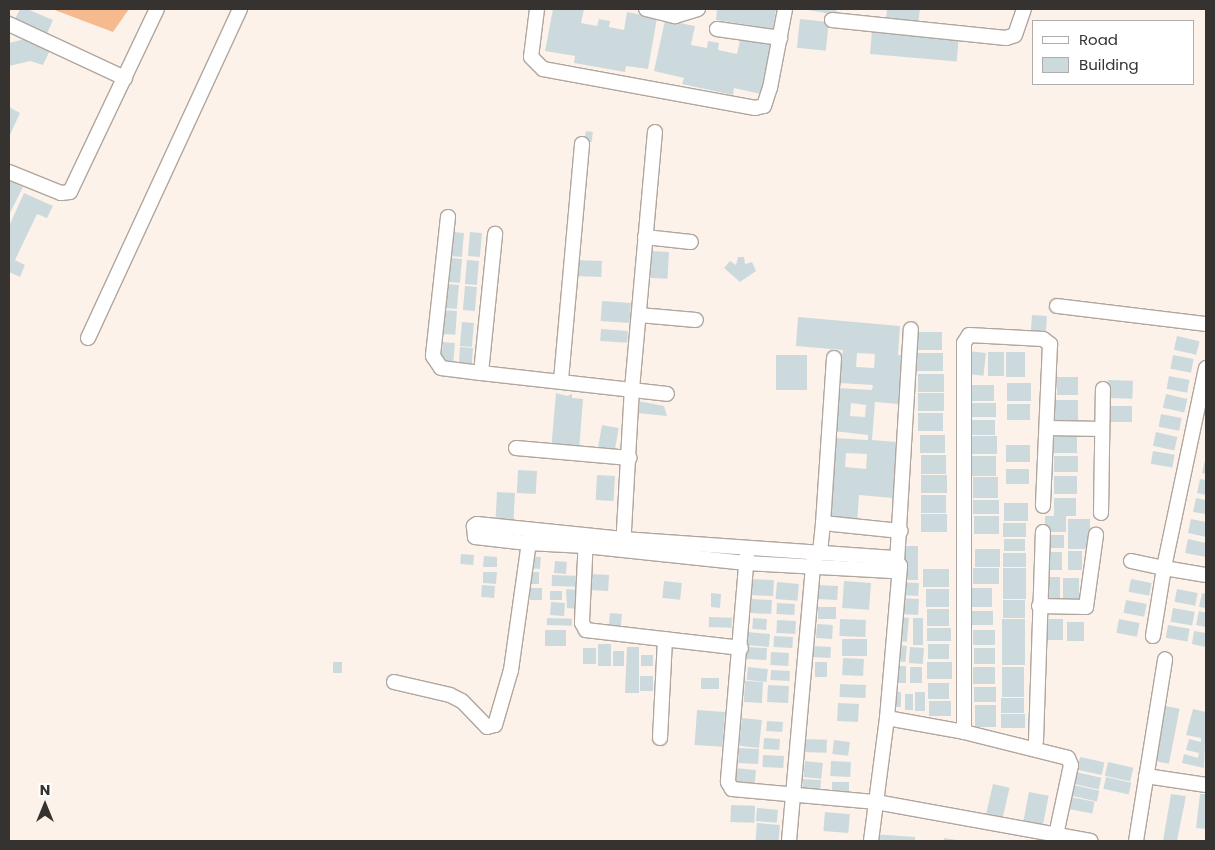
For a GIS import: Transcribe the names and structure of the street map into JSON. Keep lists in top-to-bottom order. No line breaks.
{"legend":["Road","Building"],"north":"top"}
